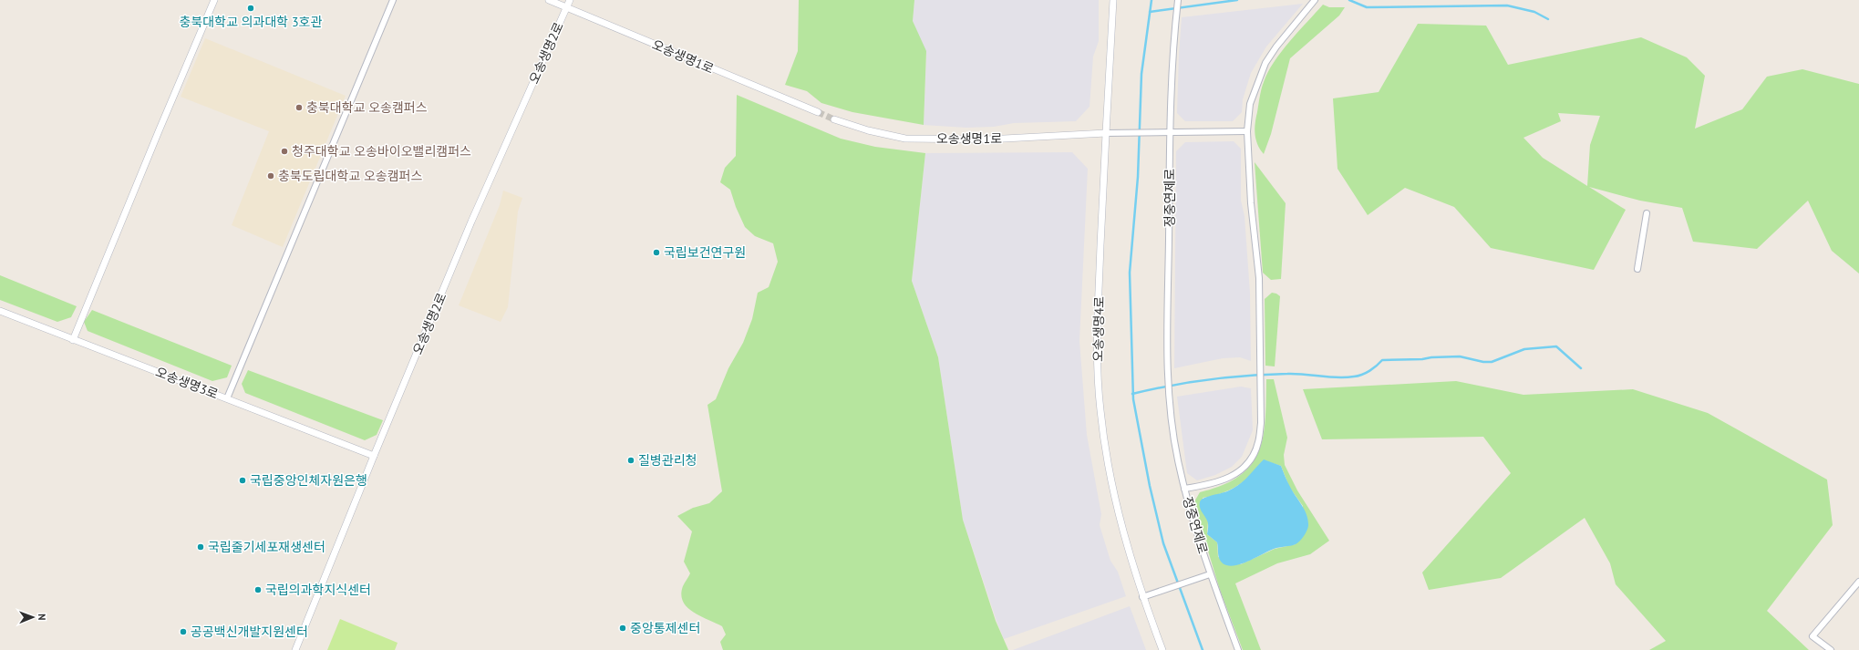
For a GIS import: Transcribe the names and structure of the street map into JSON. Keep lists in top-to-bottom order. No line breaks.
{"streets":{"street":["오송생명2로","오송생명1로","정중연제로","오송생명4로","오송생명3로"]},"crossings":[["오송생명2로","오송생명1로"],["오송생명2로","오송생명3로"],["오송생명1로","오송생명4로"]],"places":["충북대학교 의과대학 3호관","충북대학교 오송캠퍼스","청주대학교 오송바이오밸리캠퍼스","충북도립대학교 오송캠퍼스","국립보건연구원","질병관리청","국립중앙인체자원은행","국립줄기세포재생센터","국립의과학지식센터","중앙통제센터","공공백신개발지원센터"],"north":"right"}
